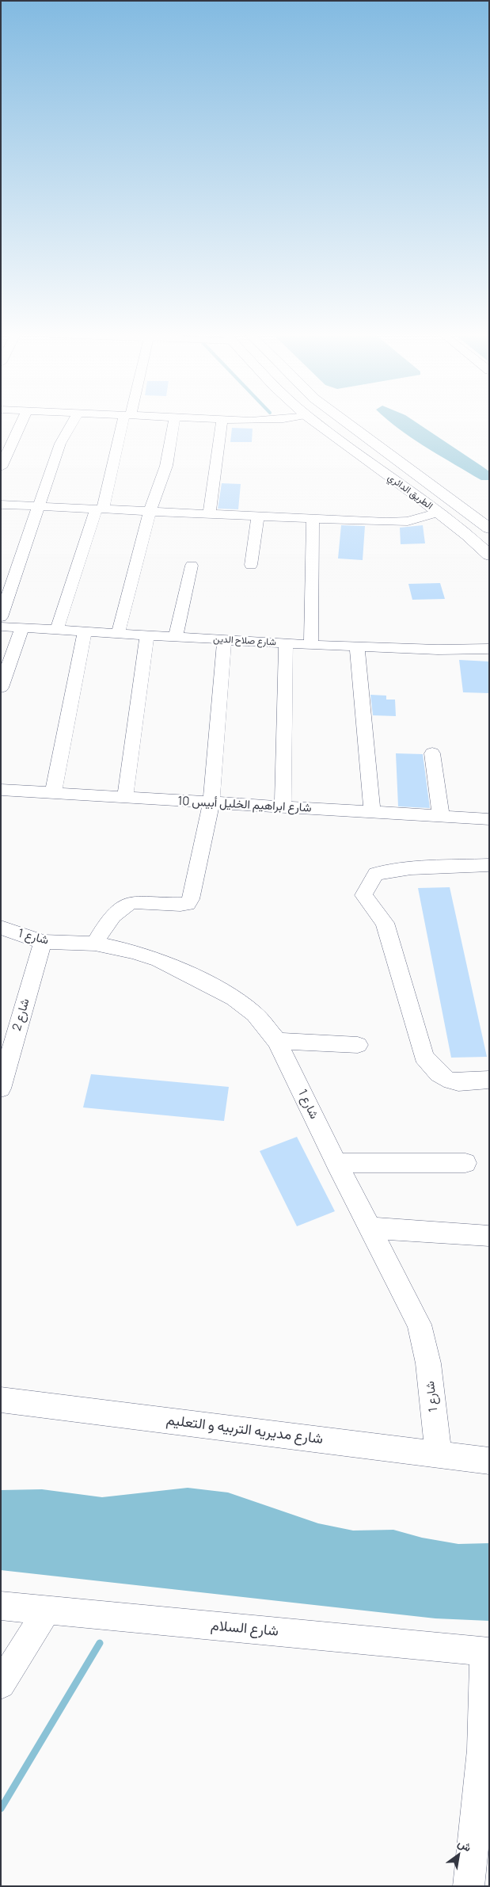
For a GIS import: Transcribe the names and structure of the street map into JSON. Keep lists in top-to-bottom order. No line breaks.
{"streets":{"main road":["الطريق الدائري"],"street":["شارع صلاح الدين","شارع ابراهيم الخليل أبيس 10","شارع 1","شارع 2","شارع مديريه التربيه و التعليم","شارع السلام"]},"crossings":[["شارع 1","شارع 2"],["شارع 1","شارع مديريه التربيه و التعليم"]],"north":"top right"}
